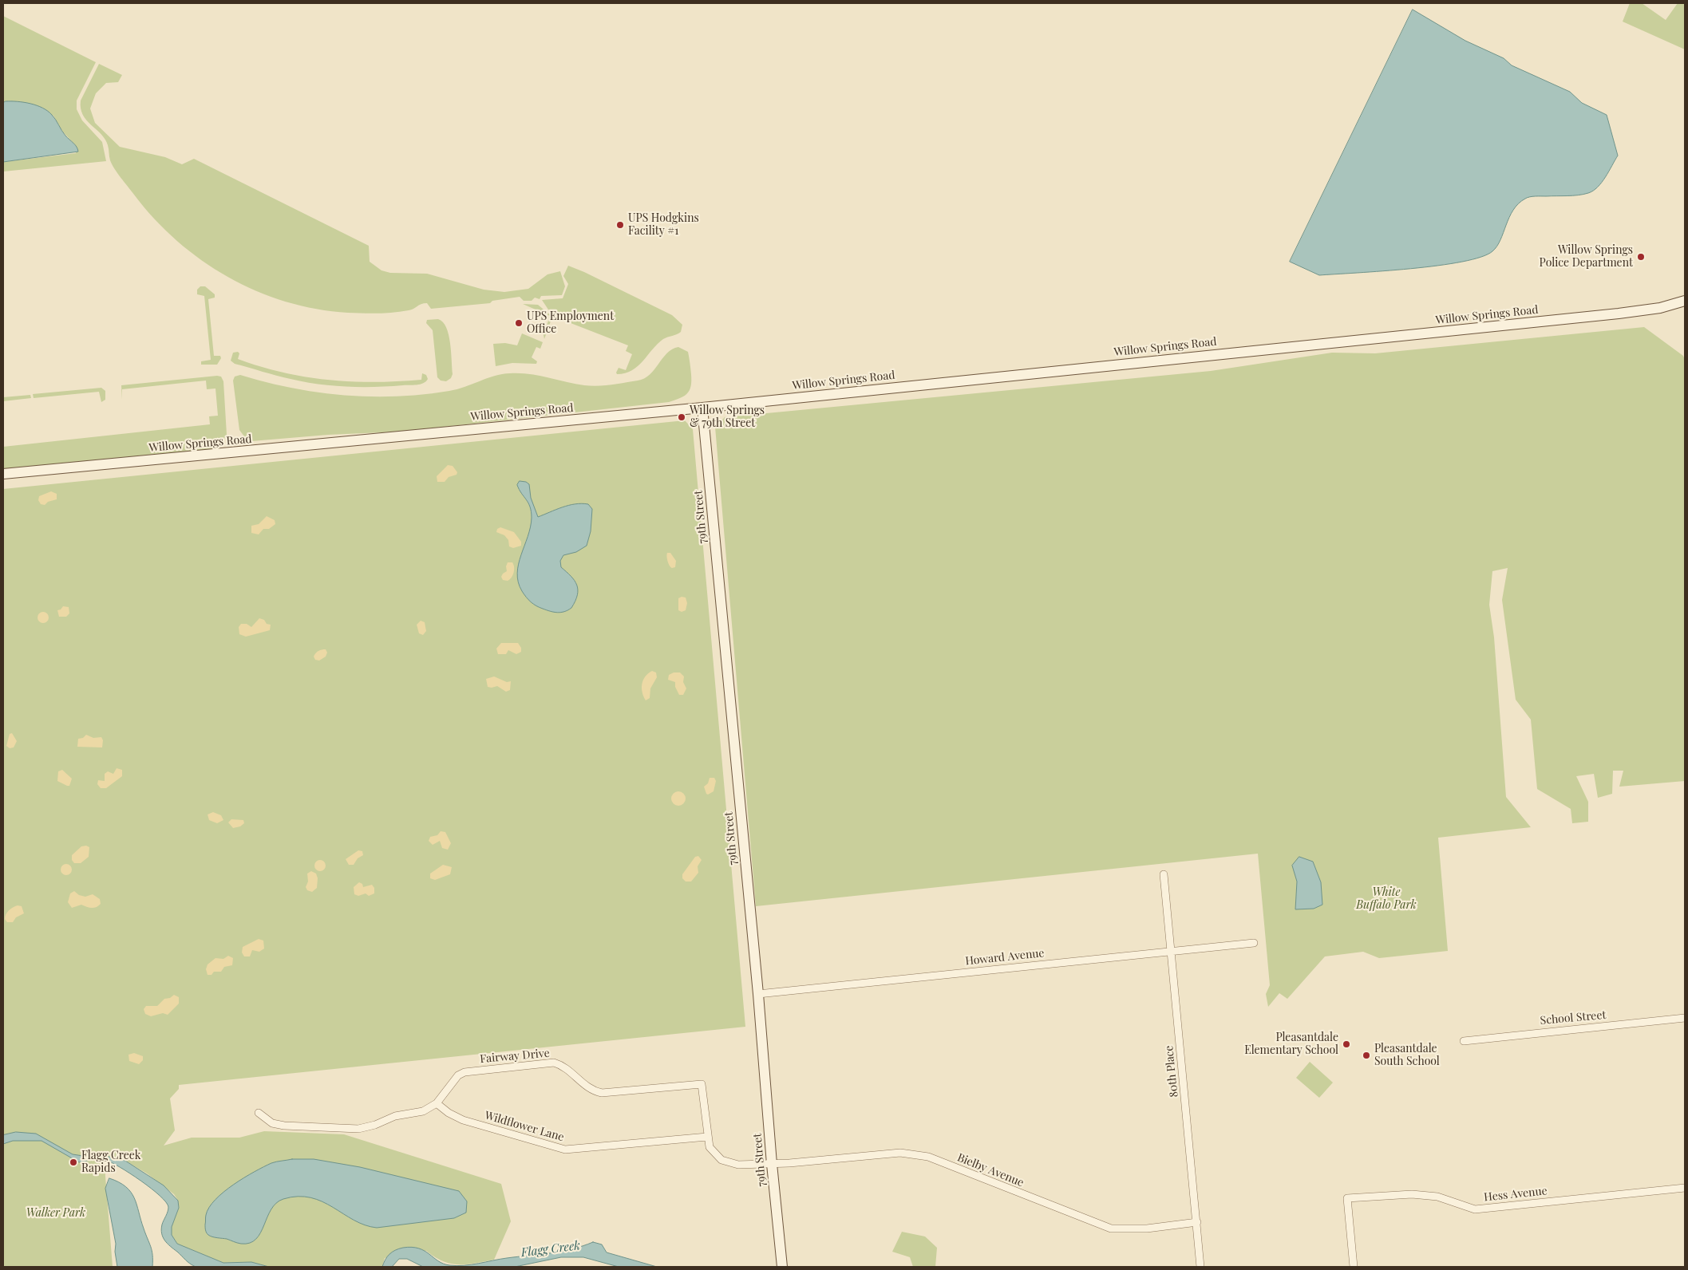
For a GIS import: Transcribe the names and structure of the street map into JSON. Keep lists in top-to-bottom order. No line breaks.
{"streets":{"main road":["Willow Springs Road","79th Street"],"street":["Howard Avenue","School Street","Fairway Drive","80th Place","Wildflower Lane","Bielby Avenue","Hess Avenue"]},"crossings":[["Willow Springs Road","79th Street"],["79th Street","Howard Avenue"],["79th Street","Fairway Drive"],["79th Street","Bielby Avenue"],["Howard Avenue","80th Place"],["Fairway Drive","Wildflower Lane"],["Fairway Drive","Bielby Avenue"],["80th Place","Bielby Avenue"]],"water":["Flagg Creek"],"parks":["White Buffalo Park","Walker Park"],"places":["UPS Hodgkins Facility #1","Willow Springs Police Department","UPS Employment Office","Willow Springs & 79th Street","Pleasantdale Elementary School","Pleasantdale South School","Flagg Creek Rapids"]}
